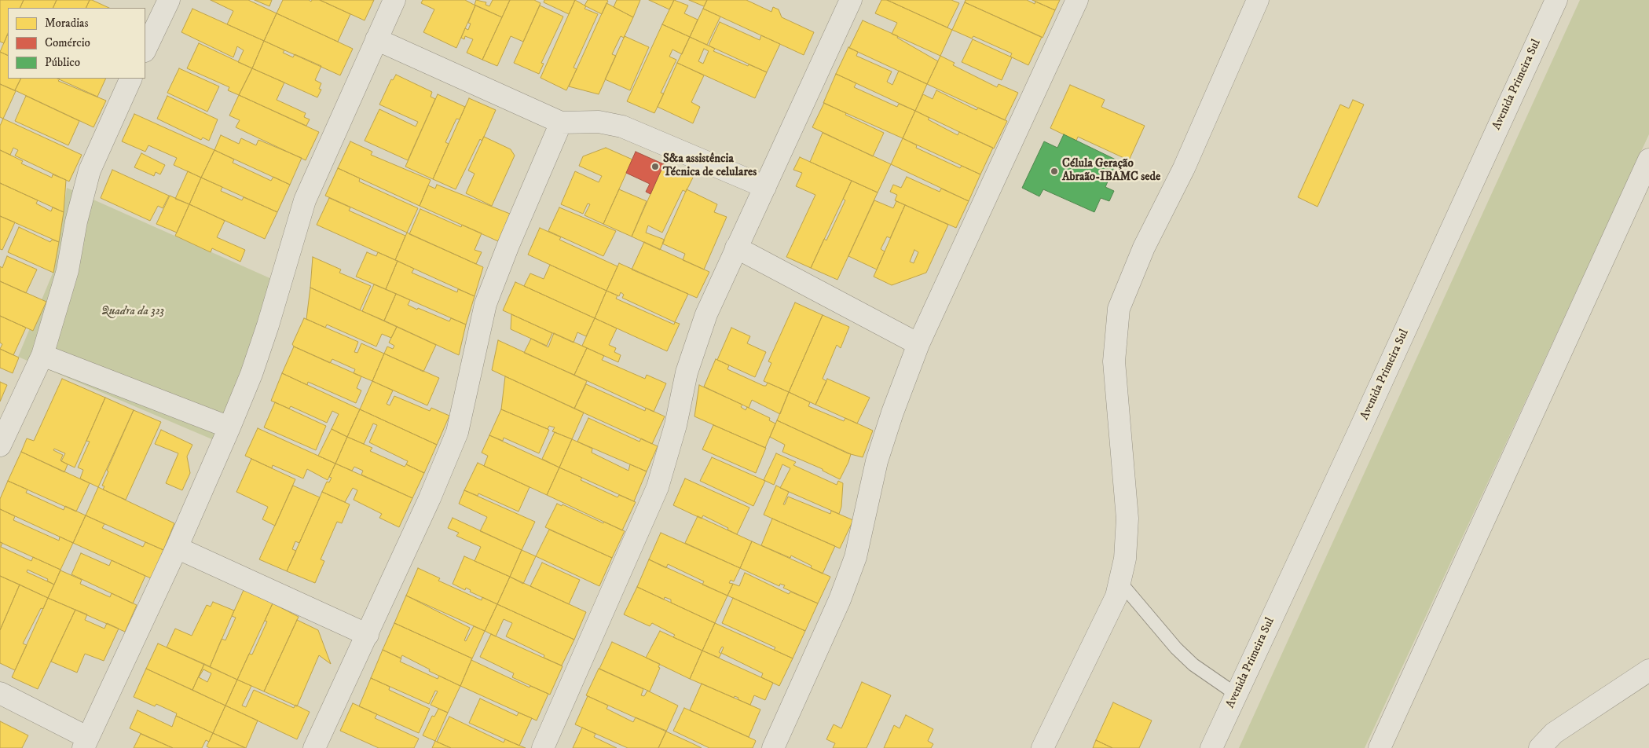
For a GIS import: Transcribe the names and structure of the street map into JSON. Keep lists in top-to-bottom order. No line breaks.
{"streets":{"street":["Avenida Primeira Sul"]},"parks":["Quadra da 323"],"places":["S&a assistência Técnica de celulares","Célula Geração Abraão-IBAMC sede"],"legend":["Moradias","Comércio","Público"]}
